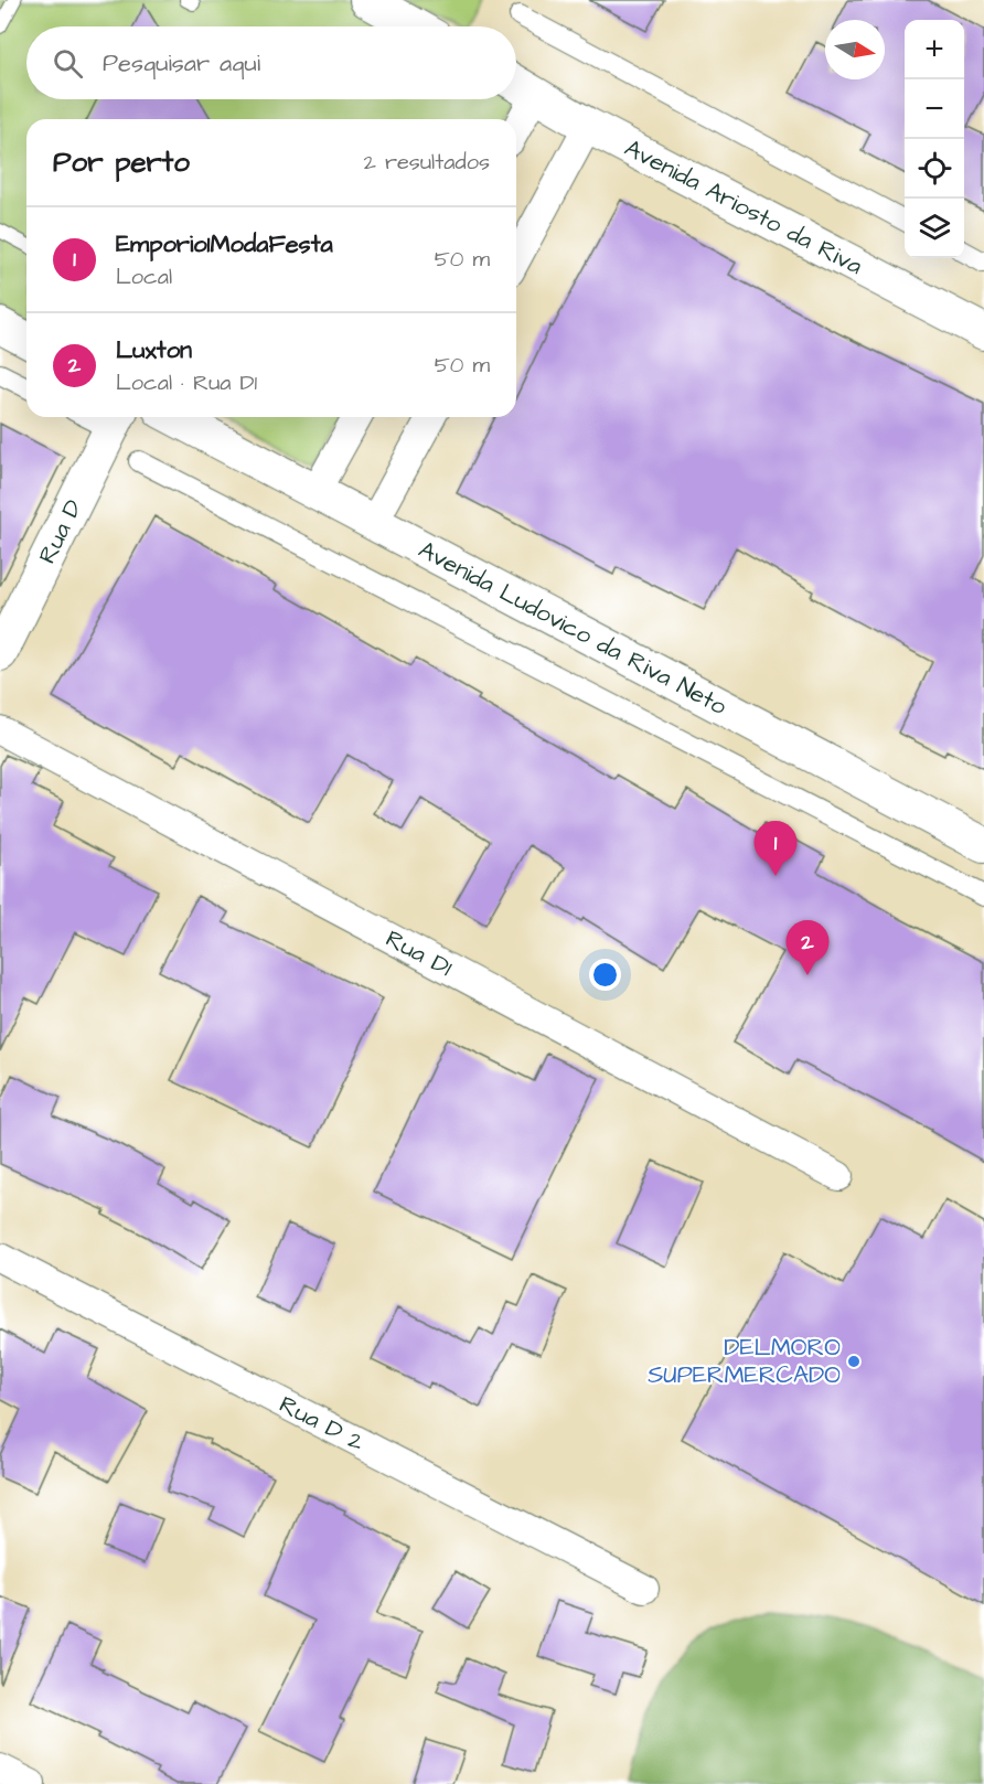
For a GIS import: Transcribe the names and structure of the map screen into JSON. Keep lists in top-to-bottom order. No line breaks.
{"streets":{"street":["Avenida Ariosto da Riva","Rua D","Avenida Ludovico da Riva Neto","Rua D1","Rua D 2"]},"places":["DELMORO SUPERMERCADO"],"north":"right","page":{"map_buttons":["+","−"],"search":"Pesquisar aqui","heading":["Por perto","2 resultados"],"list":[{"mark":"1","name":"Emporio1ModaFesta","note":"Local","value":"50 m"},{"mark":"2","name":"Luxton","note":"Local · Rua D1","value":"50 m"}],"pins":["1","2"]}}
